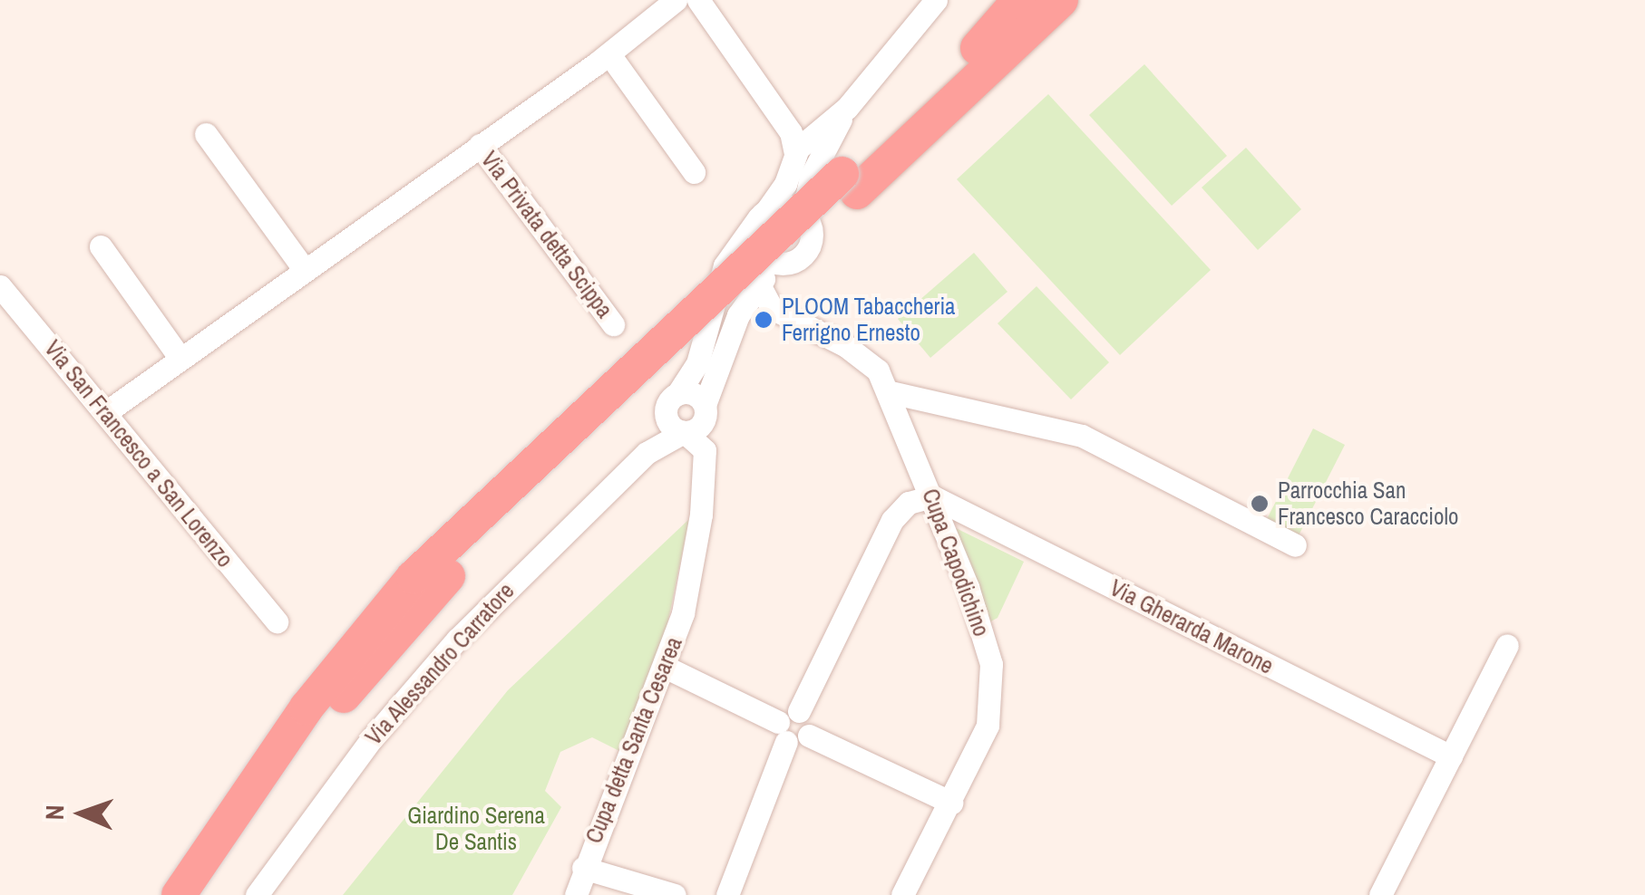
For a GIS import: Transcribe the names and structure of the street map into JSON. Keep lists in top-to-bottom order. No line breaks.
{"streets":{"street":["Via Privata detta Scippa","Via San Francesco a San Lorenzo","Cupa Capodichino","Via Gherarda Marone","Via Alessandro Carratore","Cupa detta Santa Cesarea"]},"crossings":[["Via Privata detta Scippa","Via San Francesco a San Lorenzo"],["Cupa Capodichino","Via Gherarda Marone"],["Via Alessandro Carratore","Cupa detta Santa Cesarea"]],"parks":["Giardino Serena De Santis"],"places":["PLOOM Tabaccheria Ferrigno Ernesto","Parrocchia San Francesco Caracciolo"],"north":"left"}
